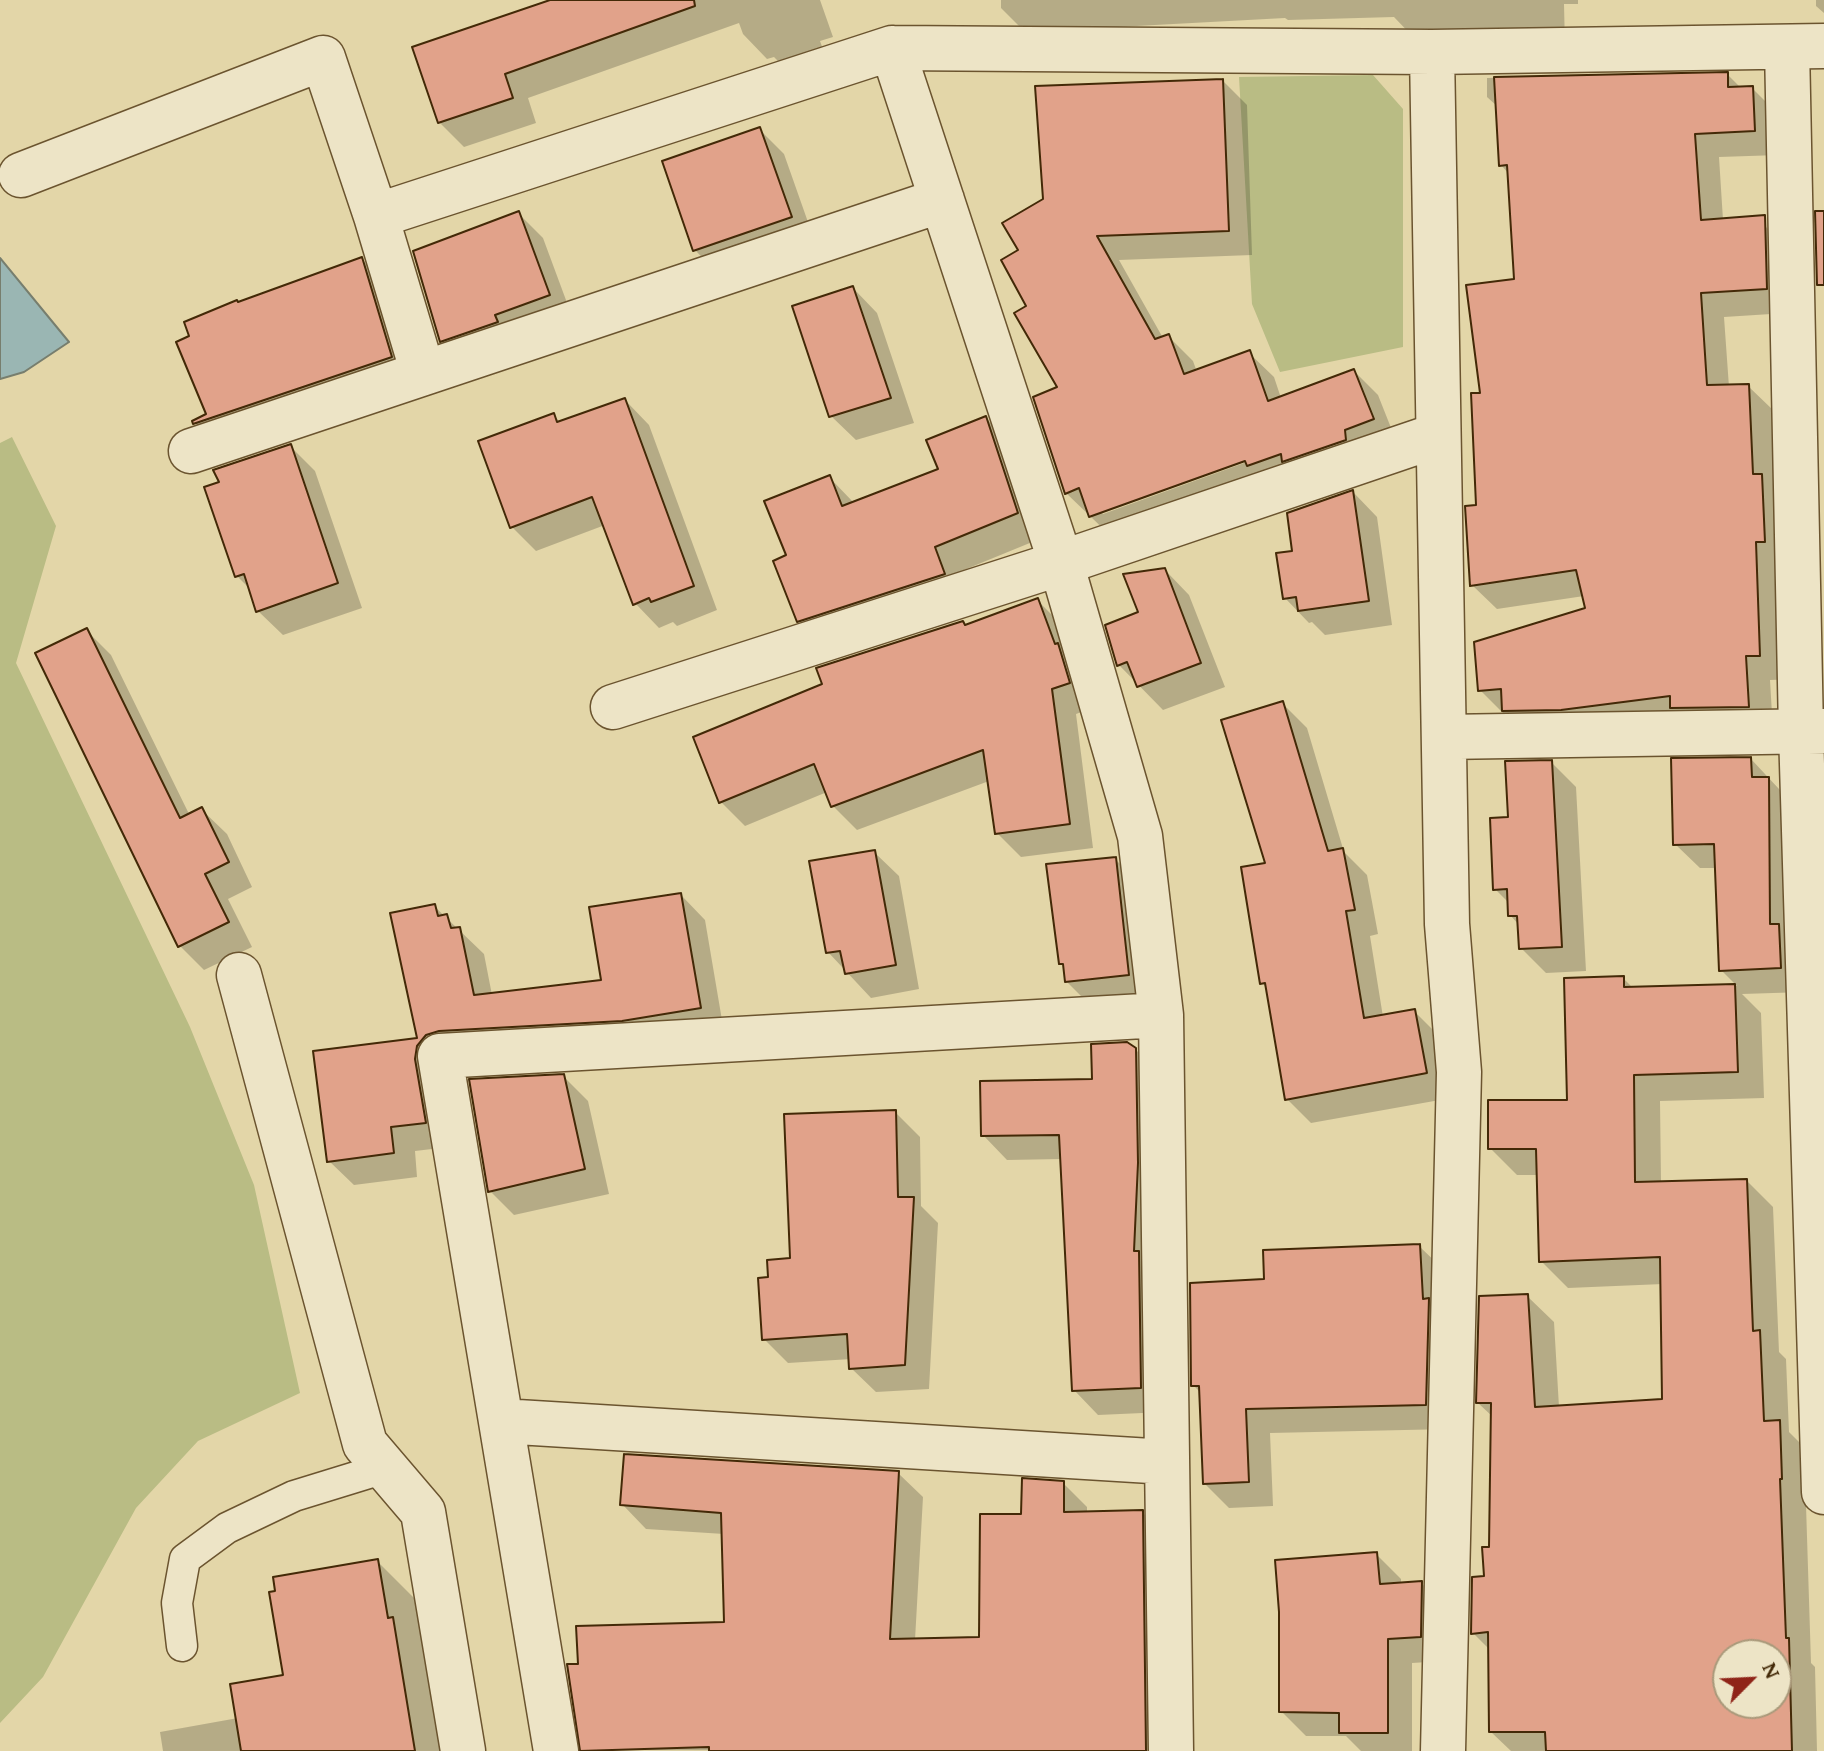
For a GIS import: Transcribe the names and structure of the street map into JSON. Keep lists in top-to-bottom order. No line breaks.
{"north":"top right"}
